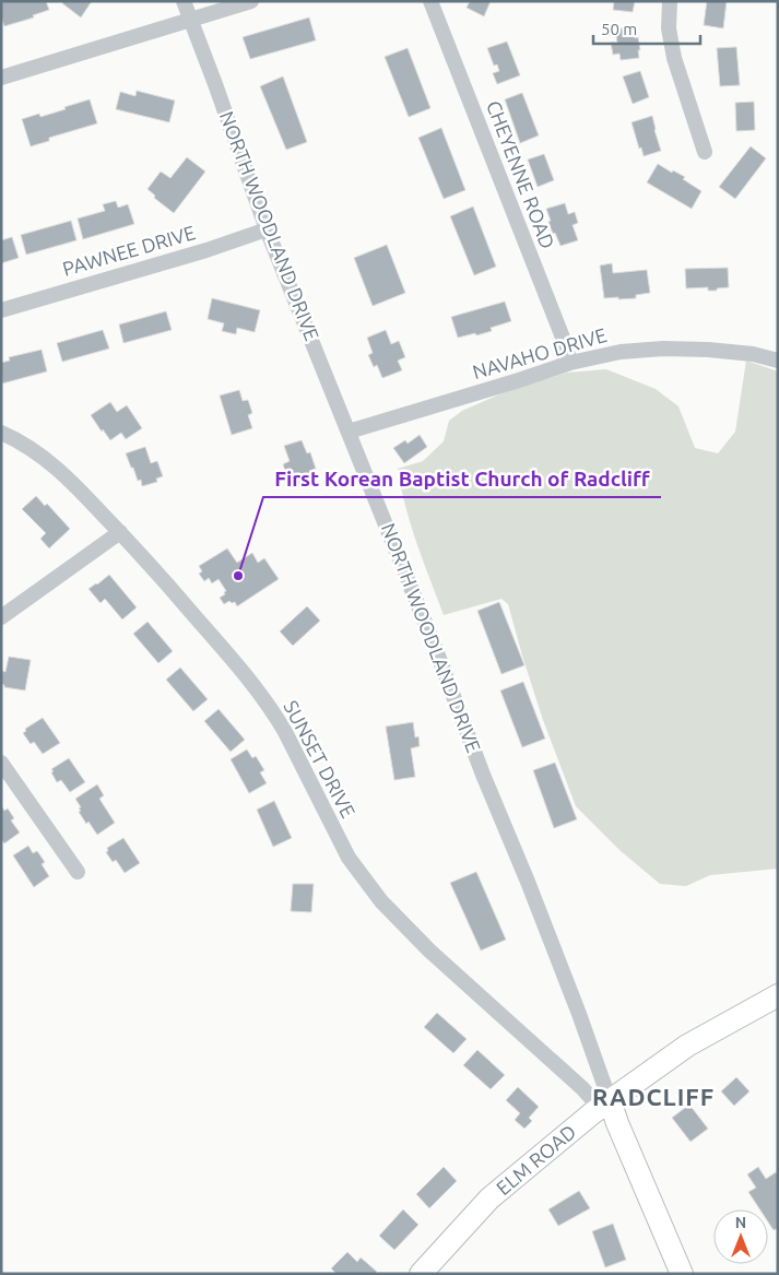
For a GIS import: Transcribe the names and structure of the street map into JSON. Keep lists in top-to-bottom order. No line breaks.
{"streets":{"street":["CHEYENNE ROAD","NORTH WOODLAND DRIVE","PAWNEE DRIVE","NAVAHO DRIVE","SUNSET DRIVE","ELM ROAD"]},"crossings":[["CHEYENNE ROAD","NAVAHO DRIVE"],["NORTH WOODLAND DRIVE","PAWNEE DRIVE"],["NORTH WOODLAND DRIVE","NAVAHO DRIVE"],["NORTH WOODLAND DRIVE","SUNSET DRIVE"],["NORTH WOODLAND DRIVE","ELM ROAD"],["SUNSET DRIVE","ELM ROAD"]],"districts":["RADCLIFF"],"places":["First Korean Baptist Church of Radcliff"],"scale_bar":"50 m","north":"top"}
